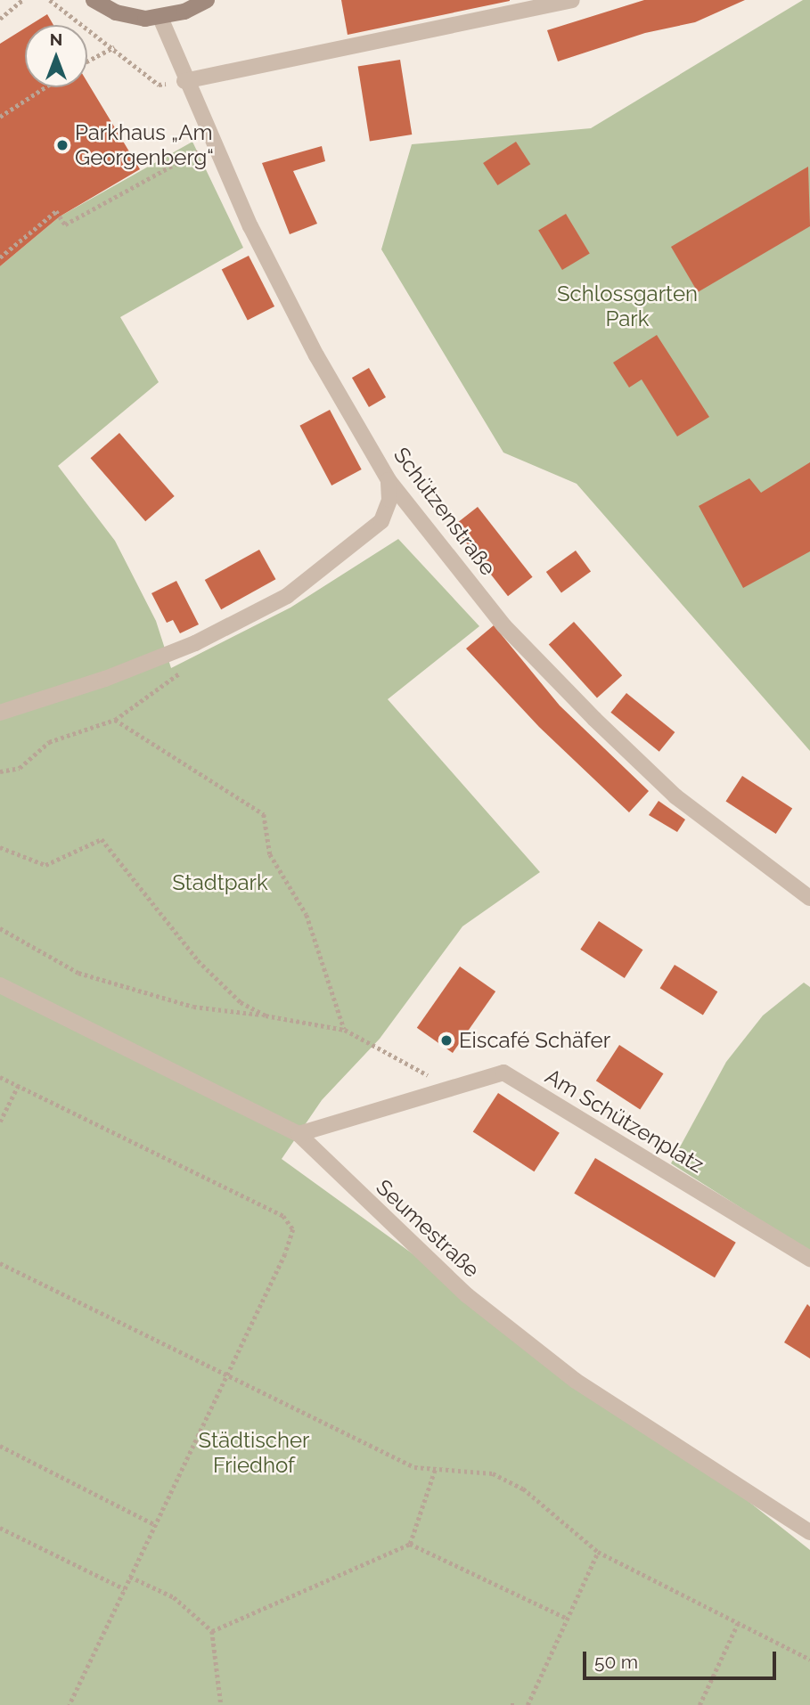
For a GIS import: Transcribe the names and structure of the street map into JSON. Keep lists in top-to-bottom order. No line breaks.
{"streets":{"street":["Schützenstraße","Am Schützenplatz","Seumestraße"]},"crossings":[["Am Schützenplatz","Seumestraße"]],"parks":["Schlossgarten Park","Stadtpark","Städtischer Friedhof"],"places":["Parkhaus „Am Georgenberg“","Eiscafé Schäfer"],"scale_bar":"50 m","north":"top"}
